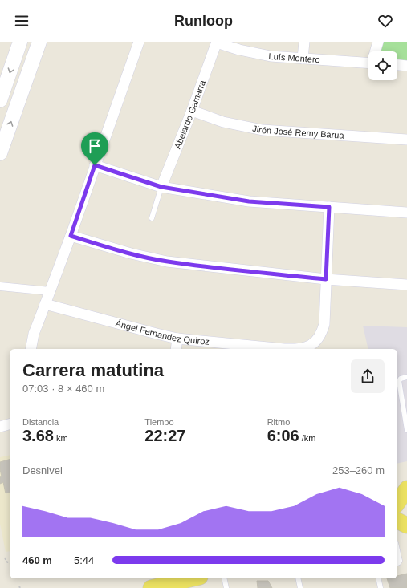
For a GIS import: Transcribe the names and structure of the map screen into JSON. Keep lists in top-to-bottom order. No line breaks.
{"streets":{"street":["Luís Montero","Abelardo Gamarra","Jirón José Remy Barua","Ángel Fernandez Quiroz"]},"crossings":[["Luís Montero","Abelardo Gamarra"],["Abelardo Gamarra","Jirón José Remy Barua"]],"page":{"header":"Runloop","heading":["Carrera matutina","07:03 · 8 × 460 m"],"stats":[["Distancia","3.68 km"],["Tiempo","22:27"],["Ritmo","6:06 /km"]],"chart":["Desnivel","253–260 m"],"list":[{"name":"460 m","note":"5:44"}]}}
